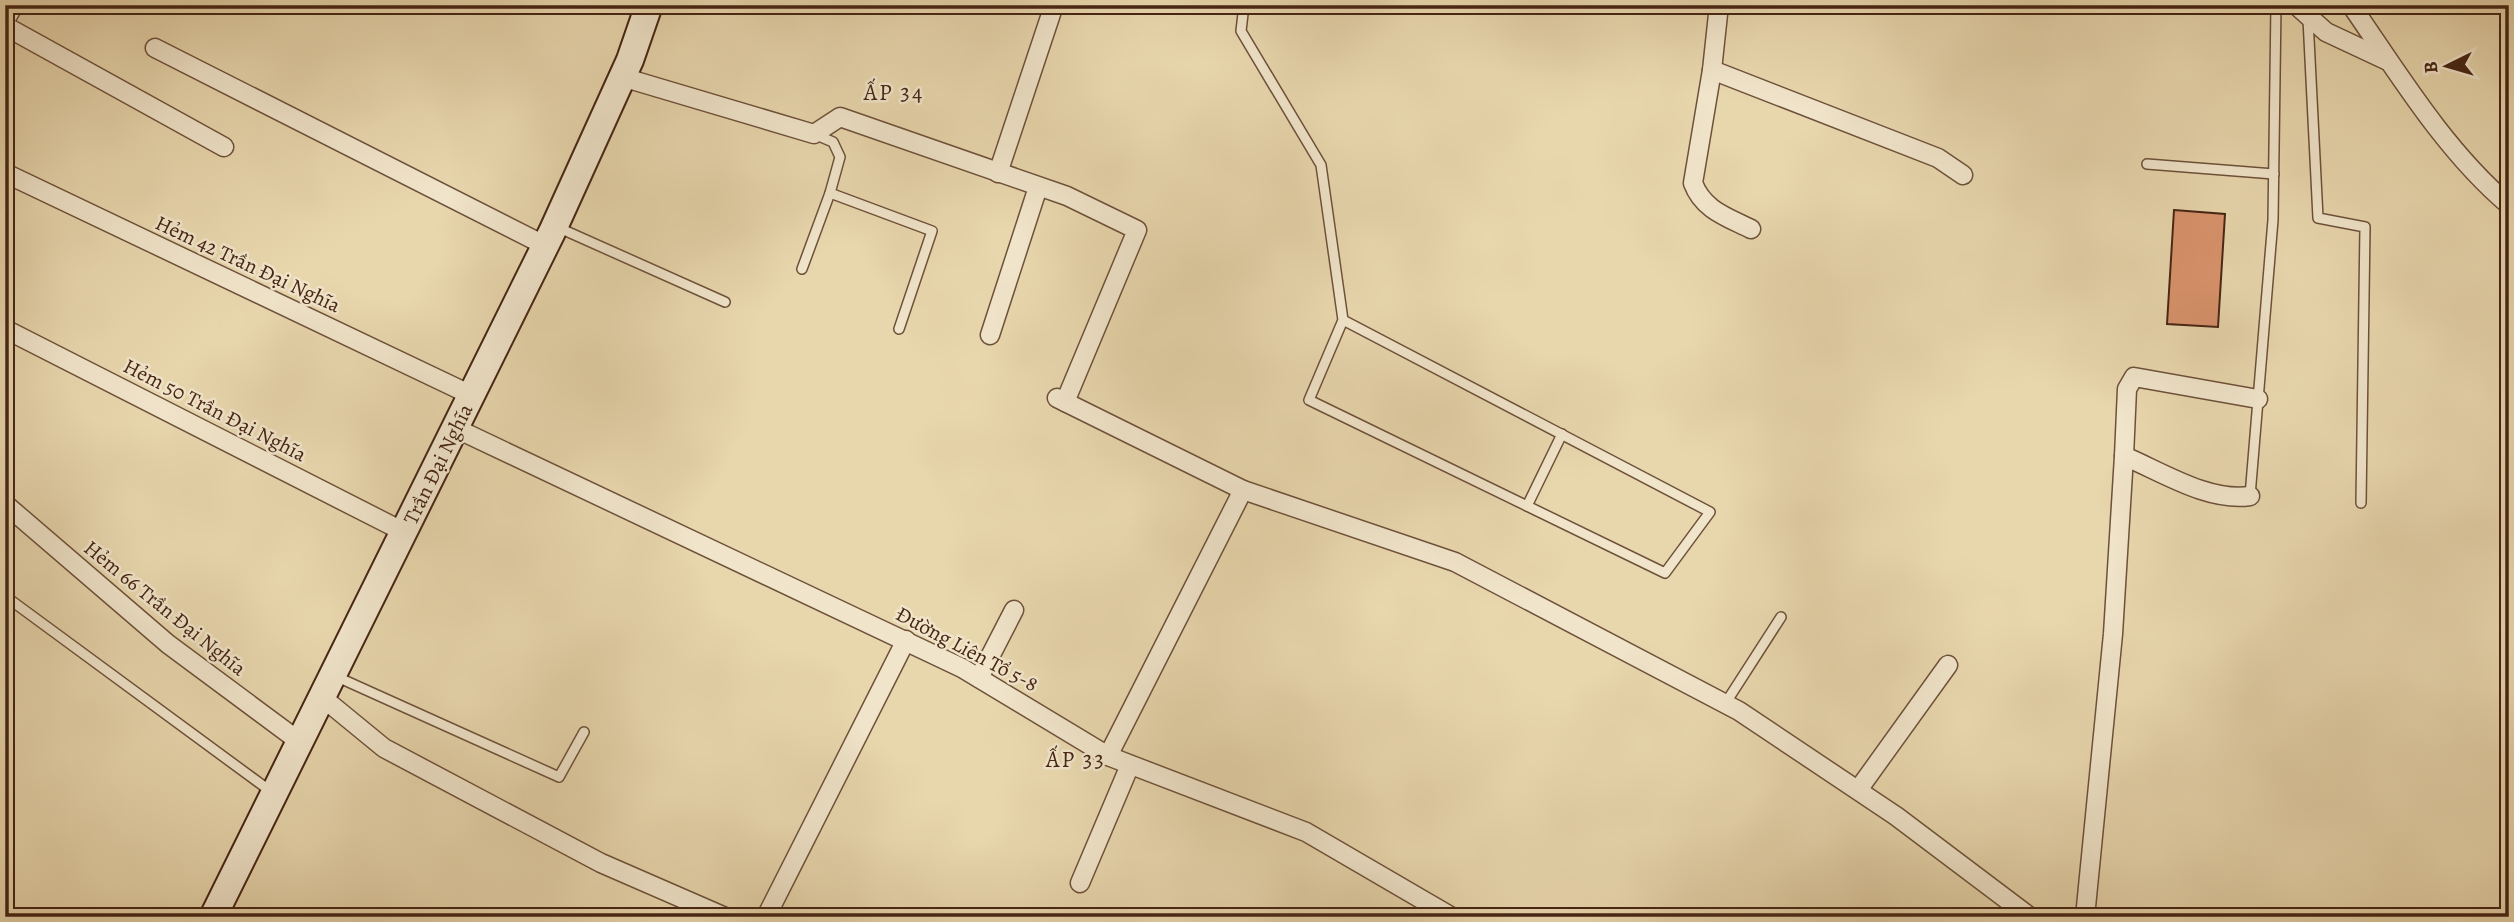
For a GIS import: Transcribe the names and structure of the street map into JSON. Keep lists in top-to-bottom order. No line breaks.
{"streets":{"main road":["Trần Đại Nghĩa"],"street":["Hẻm 42 Trần Đại Nghĩa","Hẻm 50 Trần Đại Nghĩa","Hẻm 66 Trần Đại Nghĩa","Đường Liên Tổ 5-8"]},"crossings":[["Hẻm 42 Trần Đại Nghĩa","Trần Đại Nghĩa"],["Hẻm 50 Trần Đại Nghĩa","Trần Đại Nghĩa"],["Trần Đại Nghĩa","Hẻm 66 Trần Đại Nghĩa"],["Trần Đại Nghĩa","Đường Liên Tổ 5-8"]],"districts":["ẤP 34","ẤP 33"],"north":"left"}
